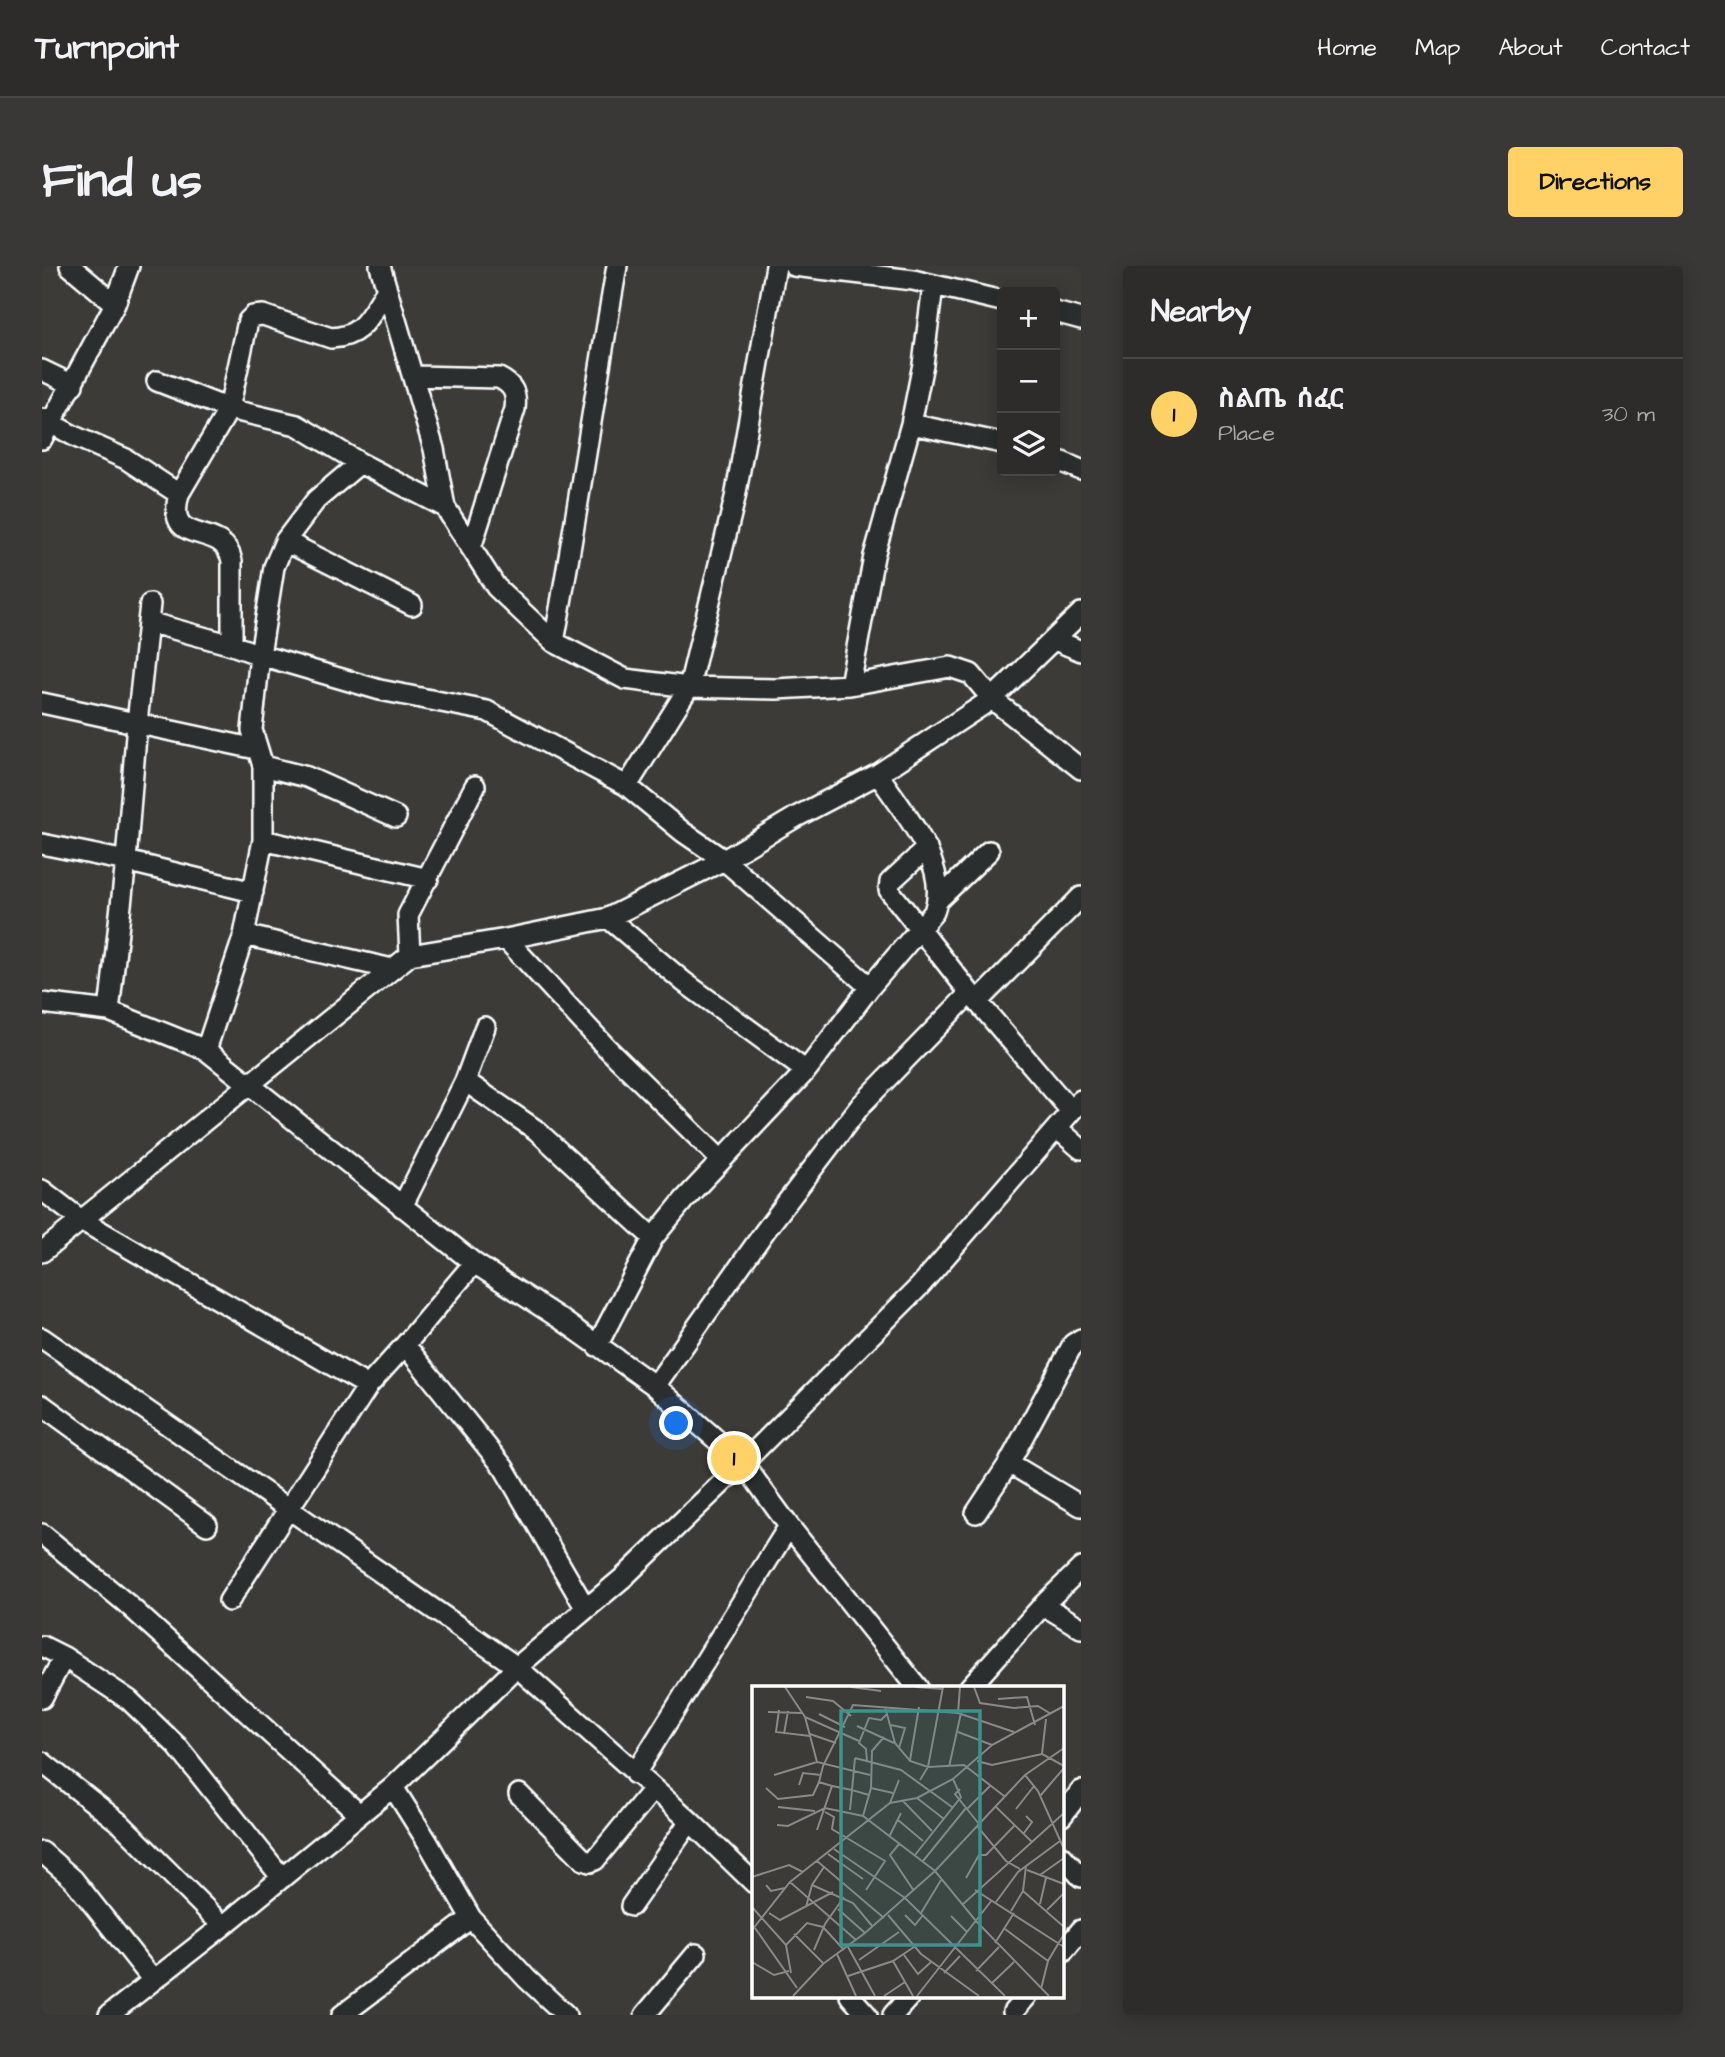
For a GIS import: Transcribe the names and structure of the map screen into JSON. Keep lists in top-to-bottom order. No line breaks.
{"page":{"header":"Turnpoint","nav":["Home","Map","About","Contact"],"buttons":"Directions","title":"Find us","heading":"Nearby","map_buttons":["+","−"],"list":[{"mark":"1","name":"ስልጤ ሰፈር","note":"Place","value":"30 m"}],"pins":"1"}}
